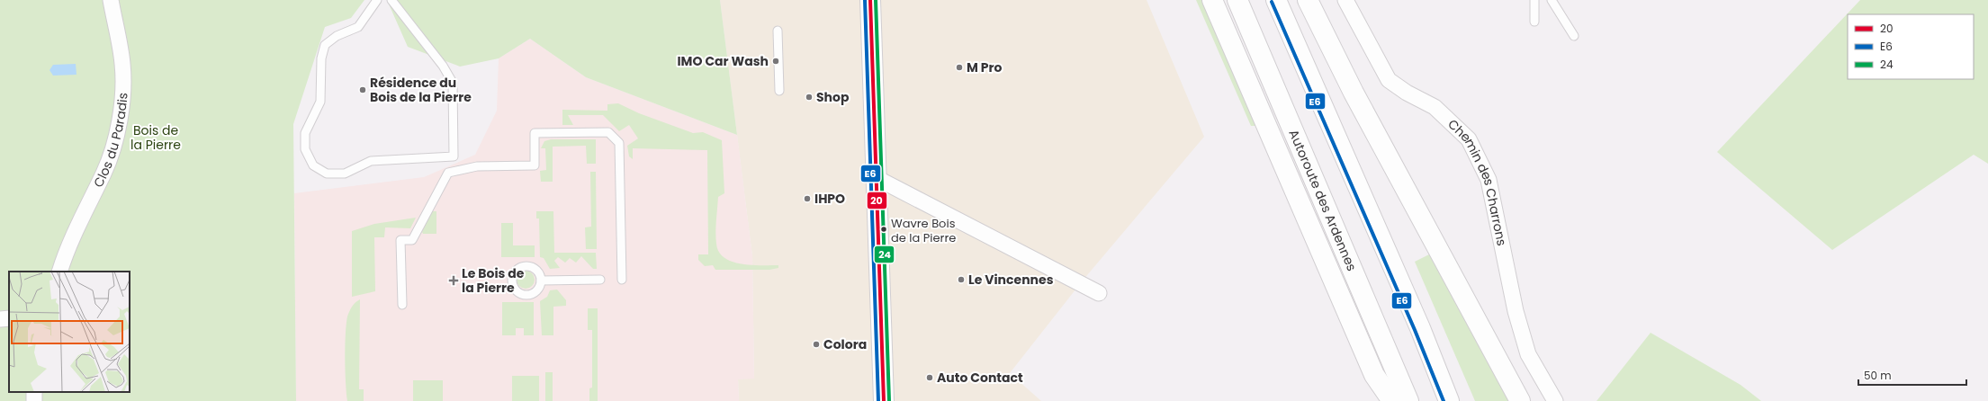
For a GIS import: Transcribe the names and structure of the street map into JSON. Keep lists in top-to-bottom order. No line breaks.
{"streets":{"main road":["Autoroute des Ardennes"],"street":["Clos du Paradis","Chemin des Charrons"]},"parks":["Bois de la Pierre"],"places":{"other":["IMO Car Wash","M Pro","Résidence du Bois de la Pierre","Shop","IHPO","Wavre Bois de la Pierre","Le Vincennes","Colora","Auto Contact"],"health":["Le Bois de la Pierre"]},"lines":["transit line 20","transit line E6","transit line 24"],"legend":["20","E6","24"],"scale_bar":"50 m"}
